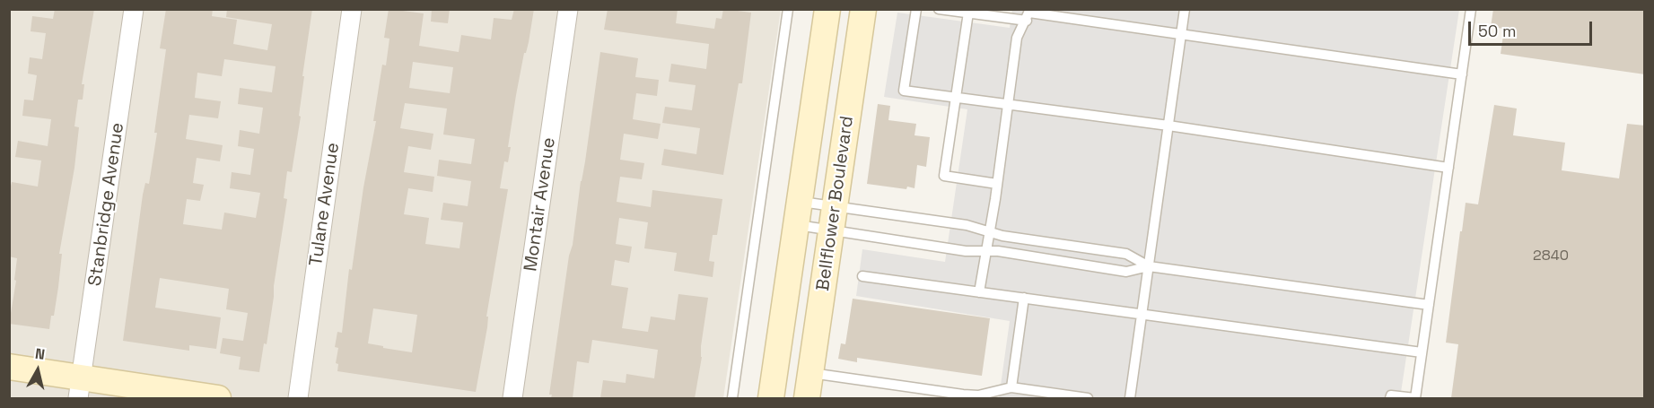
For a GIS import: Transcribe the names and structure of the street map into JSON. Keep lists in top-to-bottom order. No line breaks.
{"streets":{"main road":["Bellflower Boulevard"],"street":["Stanbridge Avenue","Tulane Avenue","Montair Avenue"]},"house_numbers":["2840"],"scale_bar":"50 m","north":"top"}
